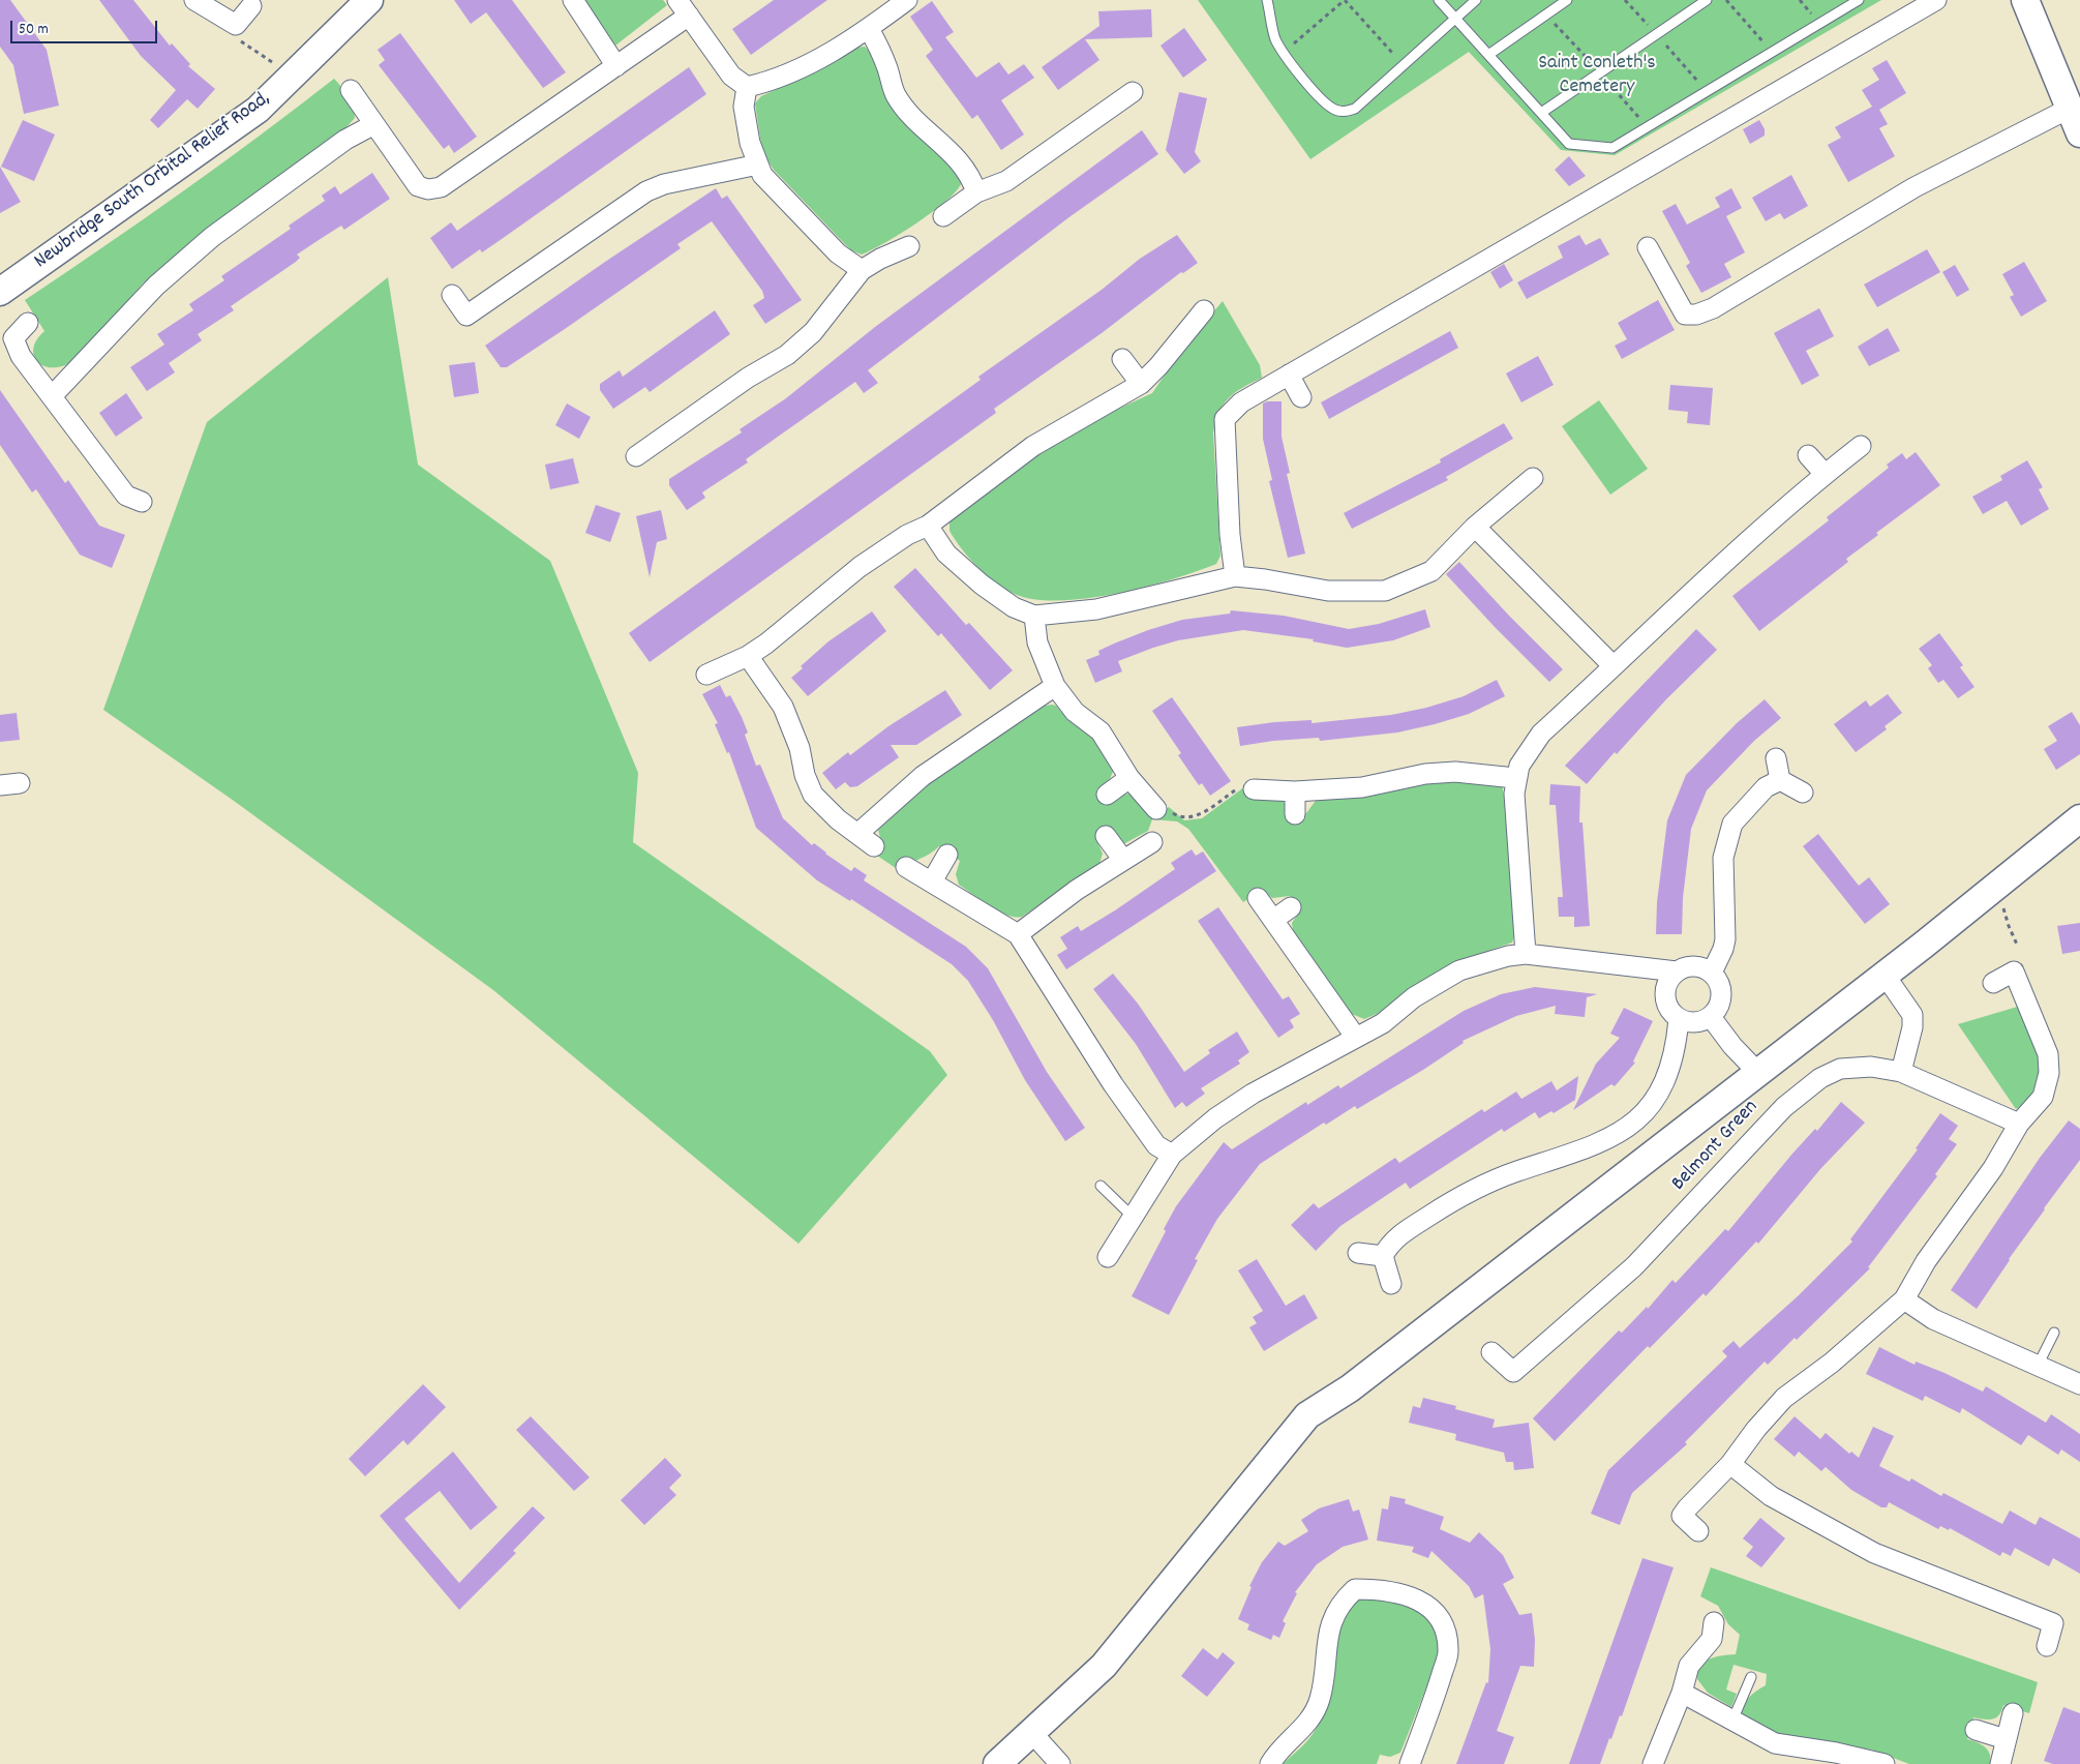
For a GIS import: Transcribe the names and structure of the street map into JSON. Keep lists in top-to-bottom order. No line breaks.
{"streets":{"street":["Newbridge South Orbital Relief Road,","Belmont Green"]},"parks":["Saint Conleth's Cemetery"],"scale_bar":"50 m"}
